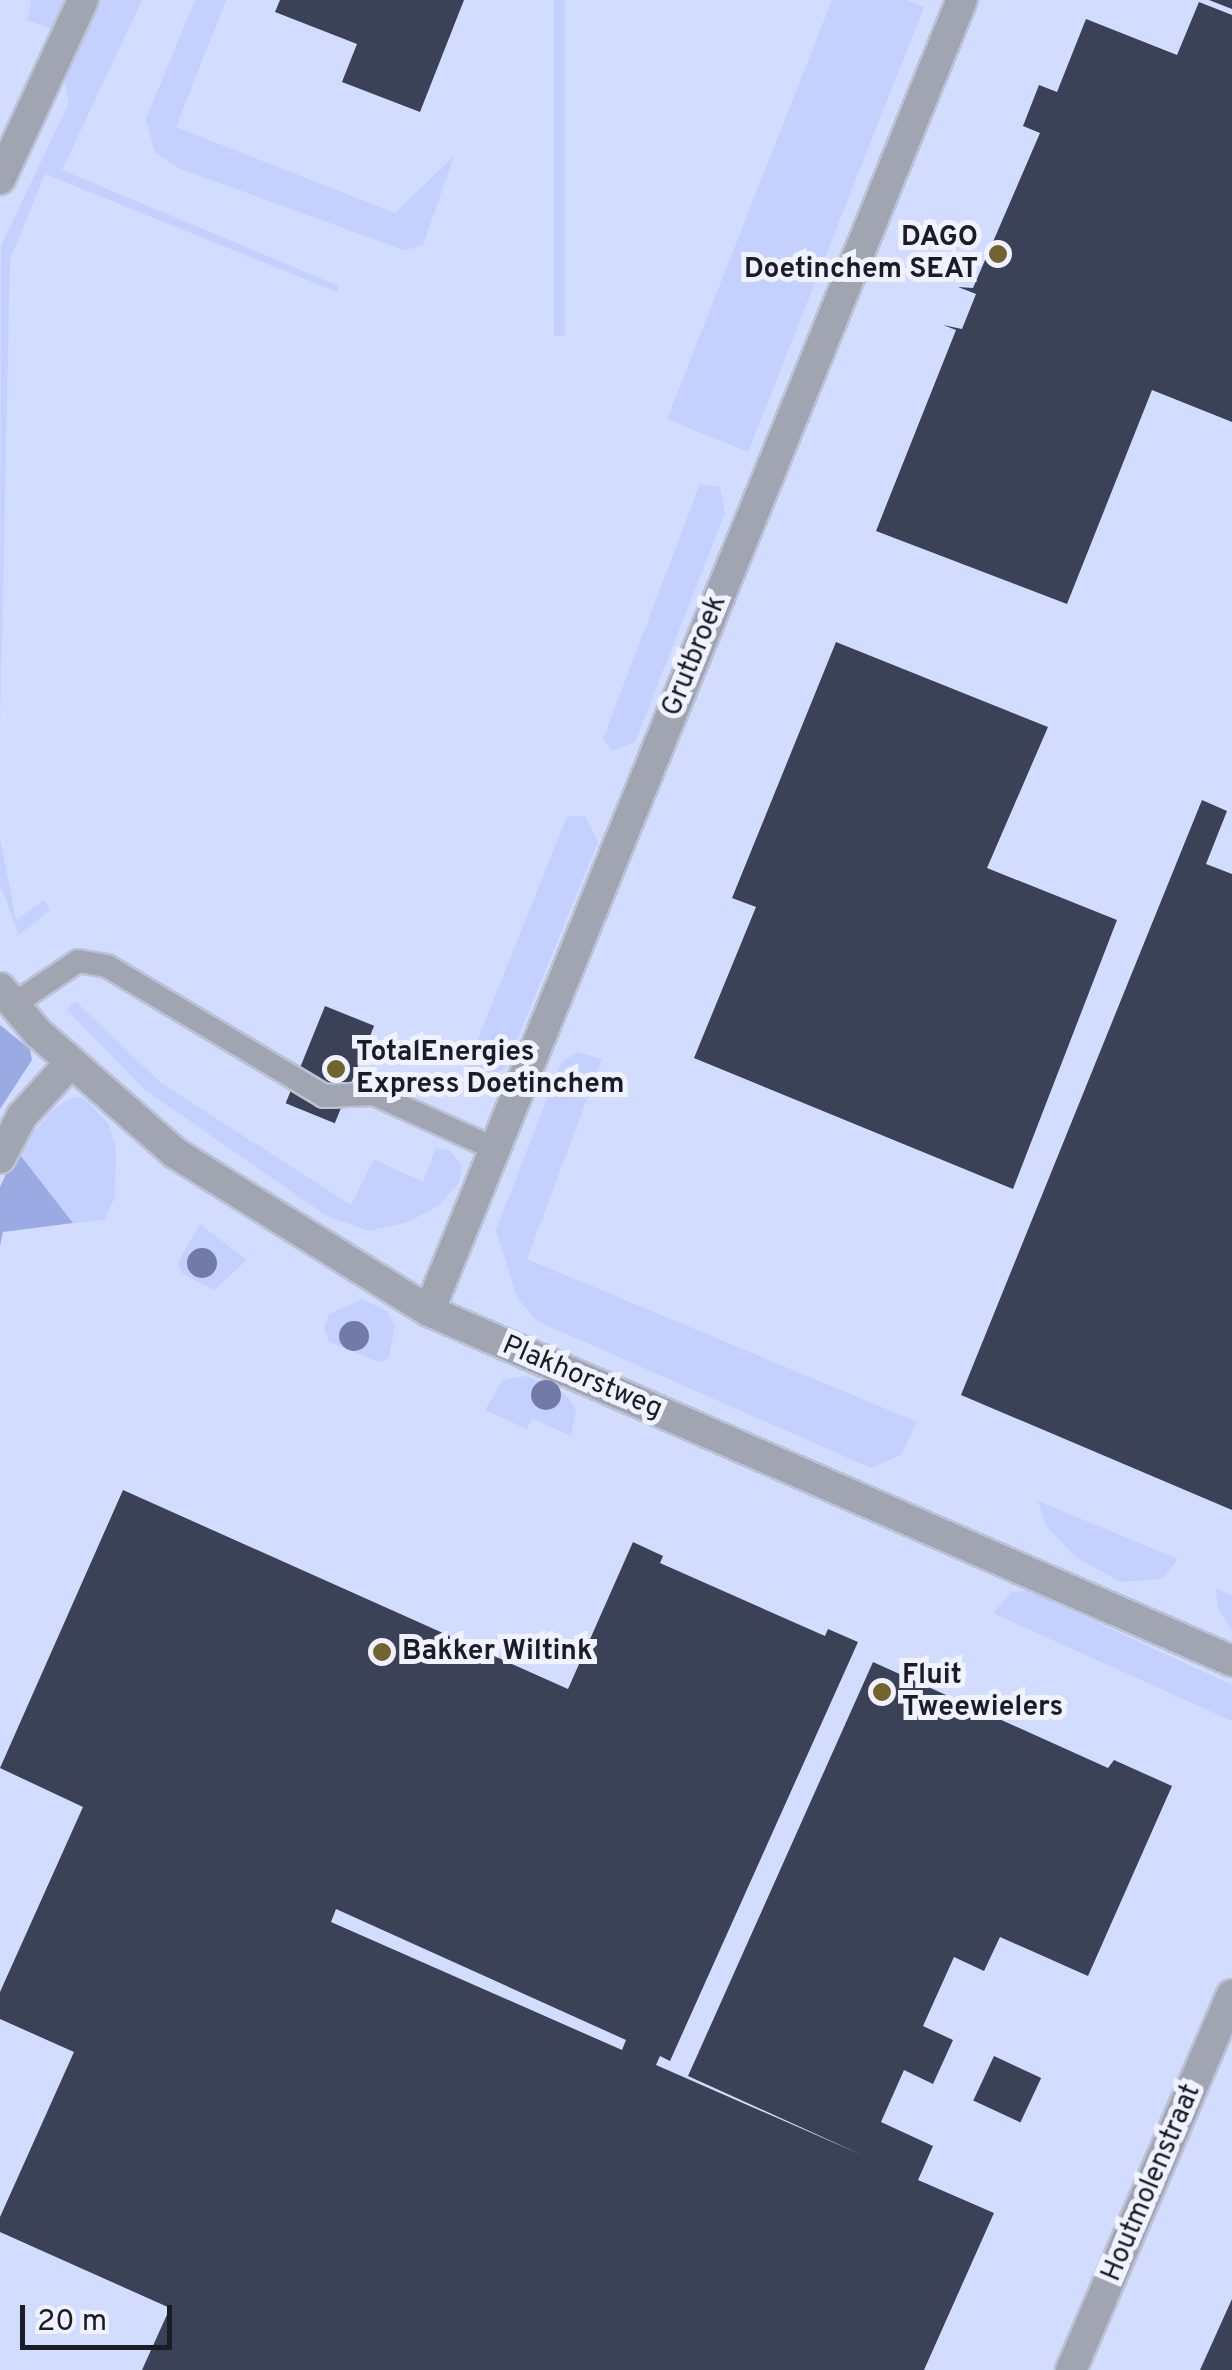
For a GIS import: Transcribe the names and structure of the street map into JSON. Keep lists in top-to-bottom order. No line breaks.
{"streets":{"street":["Grutbroek","Plakhorstweg","Houtmolenstraat"]},"crossings":[["Grutbroek","Plakhorstweg"]],"places":["DAGO Doetinchem SEAT","TotalEnergies Express Doetinchem","Bakker Wiltink","Fluit Tweewielers"],"scale_bar":"20 m"}
